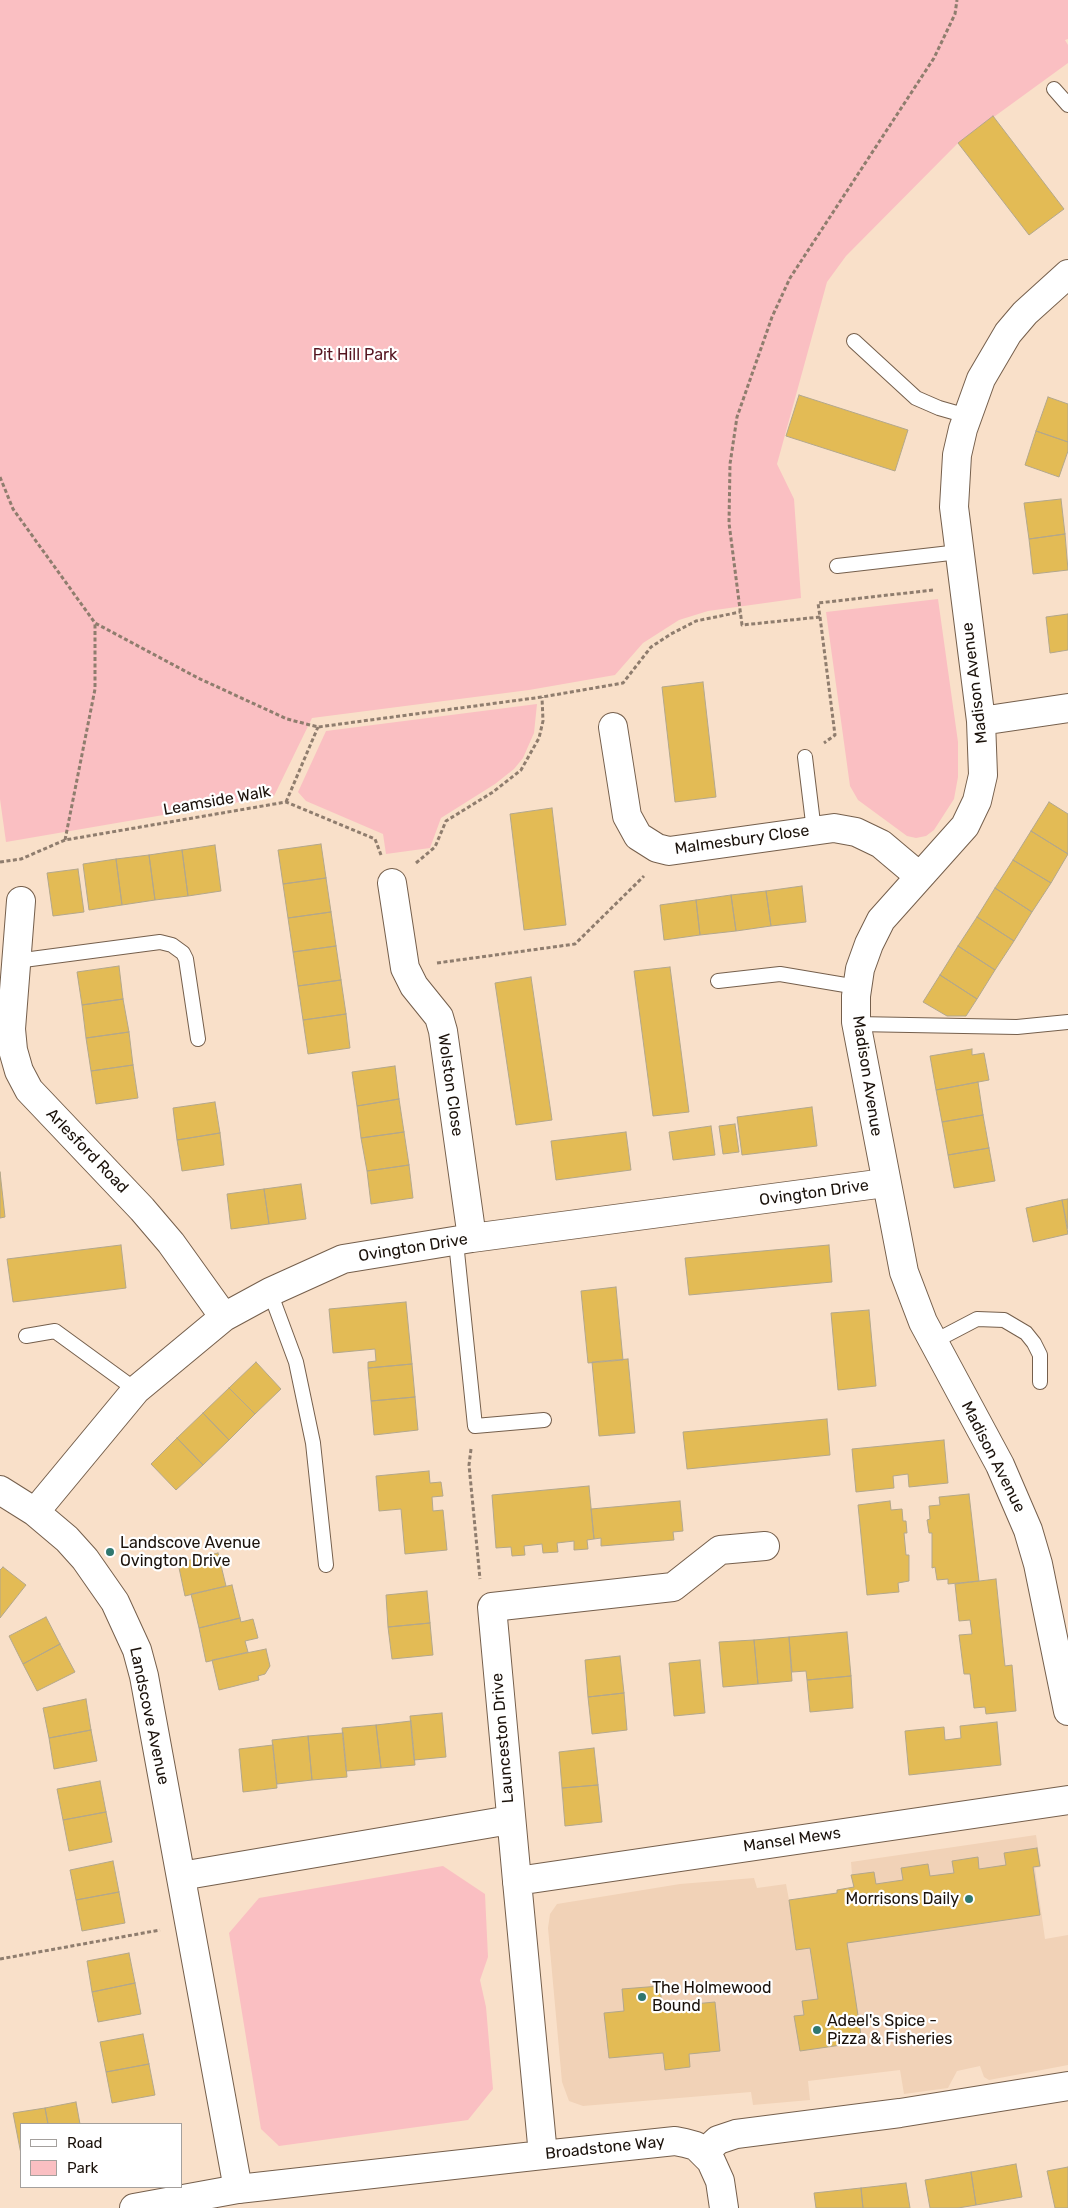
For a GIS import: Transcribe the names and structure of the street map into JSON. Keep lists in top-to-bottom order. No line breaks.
{"streets":{"street":["Madison Avenue","Malmesbury Close","Wolston Close","Arlesford Road","Ovington Drive","Landscove Avenue","Launceston Drive","Mansel Mews","Broadstone Way"],"path":["Leamside Walk"]},"crossings":[["Madison Avenue","Malmesbury Close"],["Madison Avenue","Ovington Drive"],["Leamside Walk","Wolston Close"],["Wolston Close","Ovington Drive"],["Arlesford Road","Ovington Drive"],["Ovington Drive","Landscove Avenue"],["Landscove Avenue","Broadstone Way"],["Launceston Drive","Mansel Mews"],["Launceston Drive","Broadstone Way"]],"parks":["Pit Hill Park"],"places":["Landscove Avenue Ovington Drive","Morrisons Daily","The Holmewood Bound","Adeel's Spice - Pizza & Fisheries"],"legend":["Road","Park"]}
